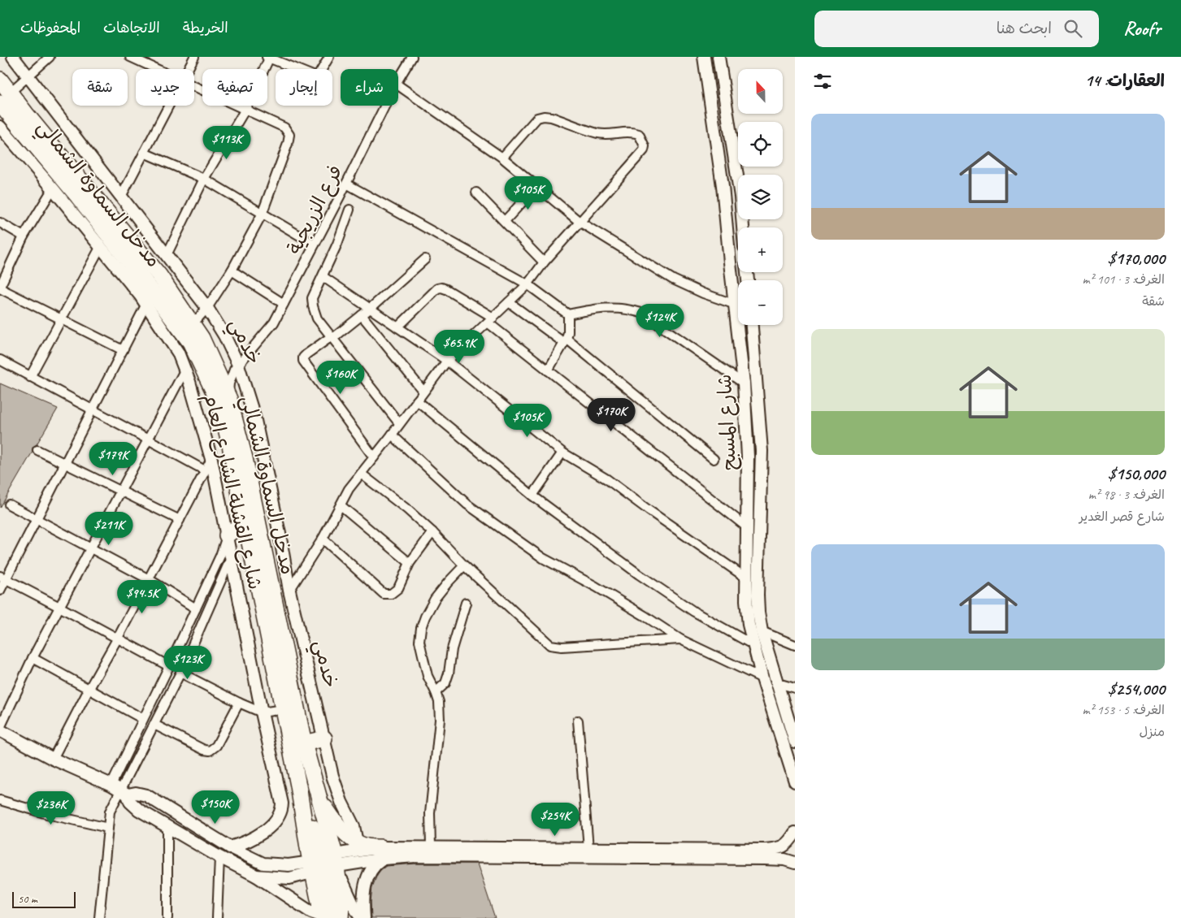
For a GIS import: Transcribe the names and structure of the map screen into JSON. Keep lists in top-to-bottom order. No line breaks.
{"streets":{"highway":["مدخل السماوة الشمالي"],"main road":["خدمي","شارع المسبح","شارع القشلة الشارع العام"],"street":["فرع الزريجية"]},"crossings":[["فرع الزريجية","خدمي"]],"scale_bar":"50 m","north":"top","page":{"header":"Roofr","search":"ابحث هنا","nav":["الخريطة","الاتجاهات","المحفوظات"],"heading":"العقارات: 14","map_buttons":["+","−"],"chip":["شراء","إيجار","تصفية","جديد","شقة"],"list":[{"name":"$170,000","note":"الغرف: 3 · 101 m² · شقة"},{"name":"$150,000","note":"الغرف: 3 · 98 m² · شارع قصر الغدير"},{"name":"$254,000","note":"الغرف: 5 · 153 m² · منزل"}],"price":["$113K","$105K","$124K","$65.9K","$160K","$170K","$105K","$179K","$211K","$94.5K","$123K","$150K","$236K","$254K"],"scale":"50 m"}}
